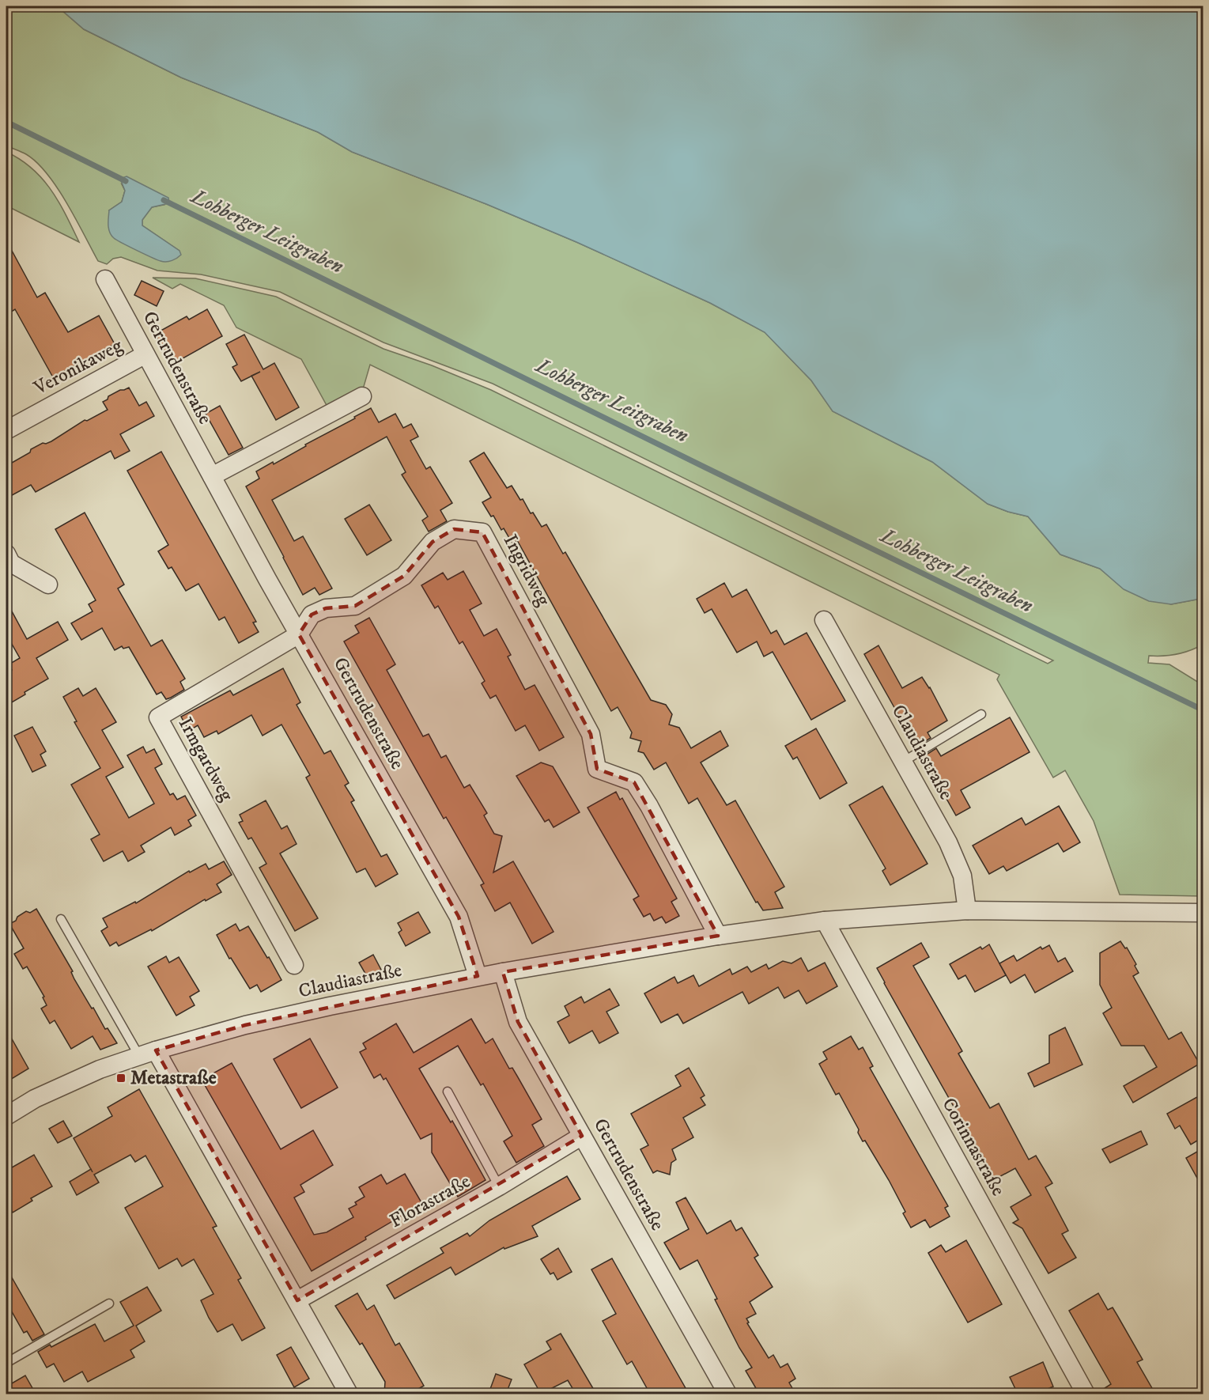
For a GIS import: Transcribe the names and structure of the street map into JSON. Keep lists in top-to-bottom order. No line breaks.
{"streets":{"street":["Veronikaweg","Gertrudenstraße","Ingridweg","Claudiastraße","Irmgardweg","Corinnastraße","Florastraße"]},"crossings":[["Veronikaweg","Gertrudenstraße"],["Gertrudenstraße","Ingridweg"],["Gertrudenstraße","Claudiastraße"],["Gertrudenstraße","Irmgardweg"],["Gertrudenstraße","Florastraße"],["Ingridweg","Claudiastraße"],["Ingridweg","Irmgardweg"],["Claudiastraße","Corinnastraße"]],"water":["Lohberger Leitgraben"],"places":{"transit":["Metastraße"]}}
